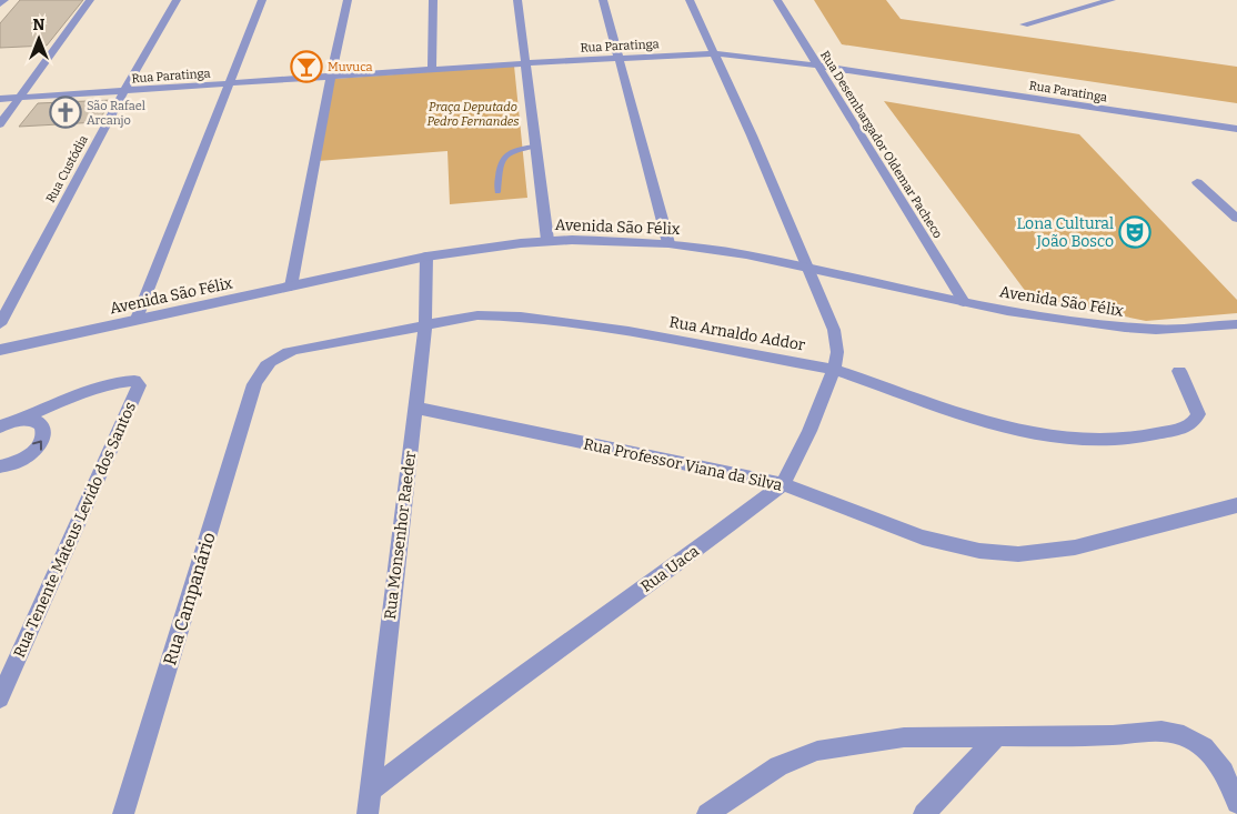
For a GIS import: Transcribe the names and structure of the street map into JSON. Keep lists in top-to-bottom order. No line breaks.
{"streets":{"street":["Rua Paratinga","Rua Desembargador Oldemar Pacheco","Rua Custódia","Avenida São Félix","Rua Arnaldo Addor","Rua Professor Viana da Silva","Rua Tenente Mateus Levido dos Santos","Rua Monsenhor Raeder","Rua Uaca","Rua Campanário"]},"crossings":[["Rua Paratinga","Rua Desembargador Oldemar Pacheco"],["Rua Paratinga","Rua Custódia"],["Rua Paratinga","Rua Uaca"],["Rua Desembargador Oldemar Pacheco","Avenida São Félix"],["Avenida São Félix","Rua Monsenhor Raeder"],["Avenida São Félix","Rua Uaca"],["Rua Arnaldo Addor","Rua Monsenhor Raeder"],["Rua Arnaldo Addor","Rua Uaca"],["Rua Arnaldo Addor","Rua Campanário"],["Rua Professor Viana da Silva","Rua Monsenhor Raeder"],["Rua Professor Viana da Silva","Rua Uaca"],["Rua Monsenhor Raeder","Rua Uaca"]],"parks":["Praça Deputado Pedro Fernandes"],"places":{"bar":["Muvuca"],"church":["São Rafael Arcanjo"],"theatre":["Lona Cultural João Bosco"]},"north":"top"}
